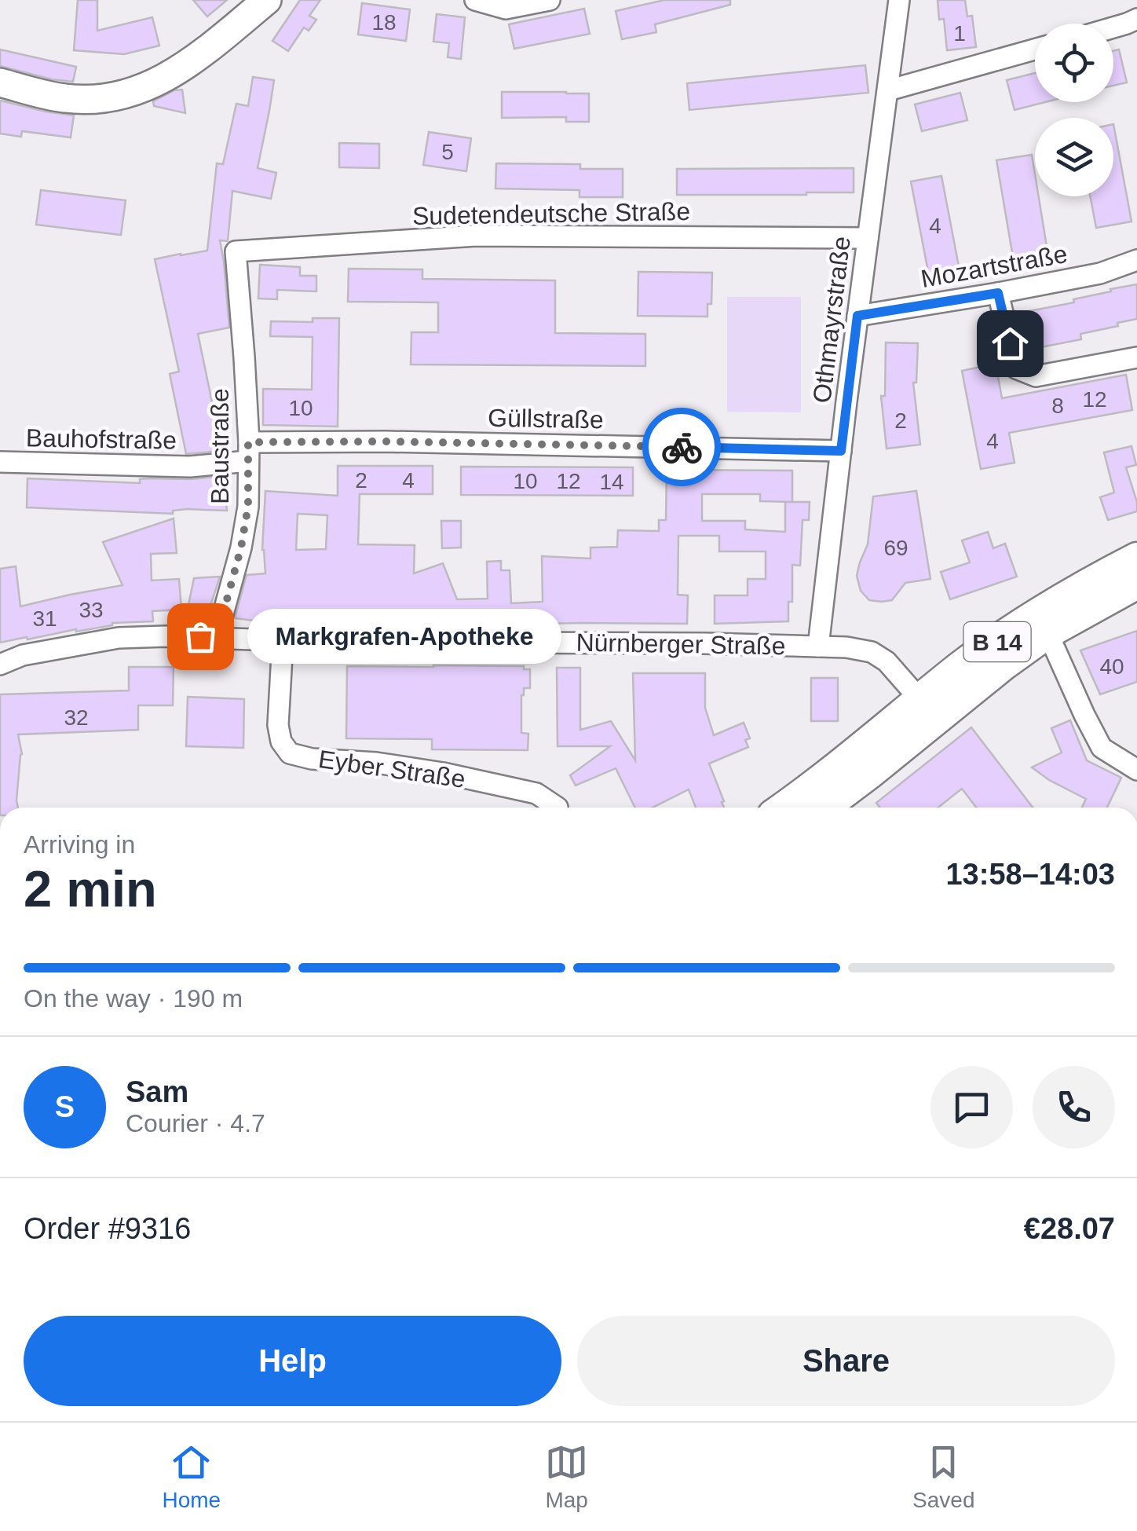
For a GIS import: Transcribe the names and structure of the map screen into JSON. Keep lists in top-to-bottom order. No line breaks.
{"streets":{"main road":["B 14"],"street":["Sudetendeutsche Straße","Mozartstraße","Othmayrstraße","Güllstraße","Bauhofstraße","Baustraße","Nürnberger Straße","Eyber Straße"]},"crossings":[["Sudetendeutsche Straße","Othmayrstraße"],["Sudetendeutsche Straße","Baustraße"],["Mozartstraße","Othmayrstraße"],["Othmayrstraße","Güllstraße"],["Othmayrstraße","Nürnberger Straße"],["Güllstraße","Bauhofstraße"],["Güllstraße","Baustraße"],["Bauhofstraße","Baustraße"],["Baustraße","Nürnberger Straße"],["B 14","Nürnberger Straße"],["Nürnberger Straße","Eyber Straße"]],"places":["Markgrafen-Apotheke"],"house_numbers":["18","1","5","4","12","8","10","2","4","2","4","10","12","14","69","33","31","40","32"],"page":{"bubble":"Markgrafen-Apotheke","heading":["2 min","Arriving in","13:58–14:03"],"panel":["Sam","Courier · 4.7","Order #9316","€28.07"],"bar":"On the way · 190 m","round":"S","buttons":["Help","Share"],"tabs":["Home","Map","Saved"]}}
